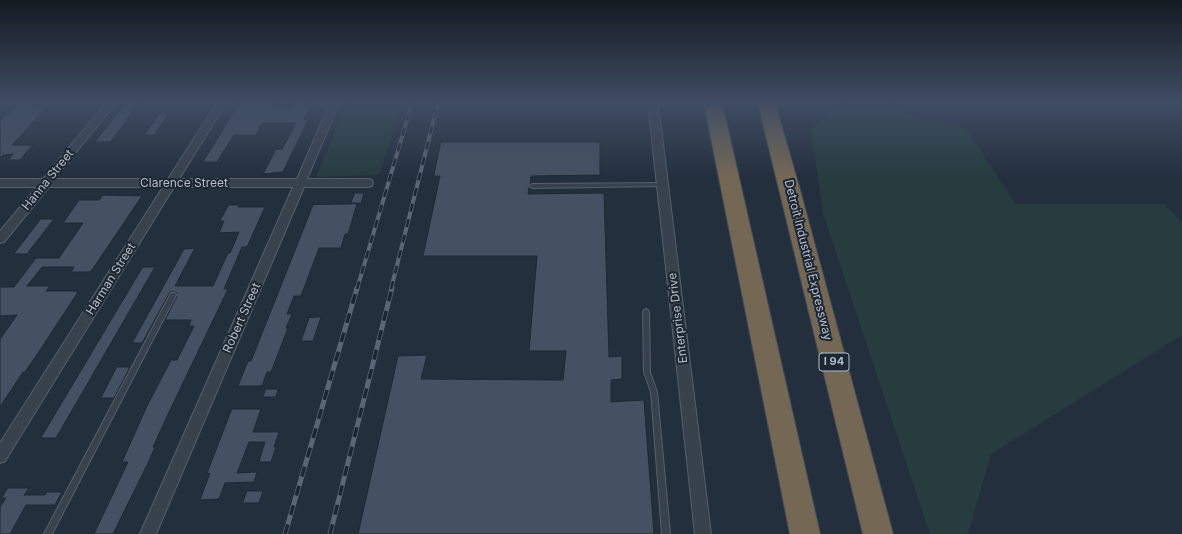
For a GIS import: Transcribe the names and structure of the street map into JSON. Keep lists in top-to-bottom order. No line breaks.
{"streets":{"highway":["Detroit Industrial Expressway","I 94"],"street":["Hanna Street","Clarence Street","Harman Street","Robert Street","Enterprise Drive"]},"crossings":[["Hanna Street","Clarence Street"],["Clarence Street","Harman Street"],["Clarence Street","Robert Street"]]}
